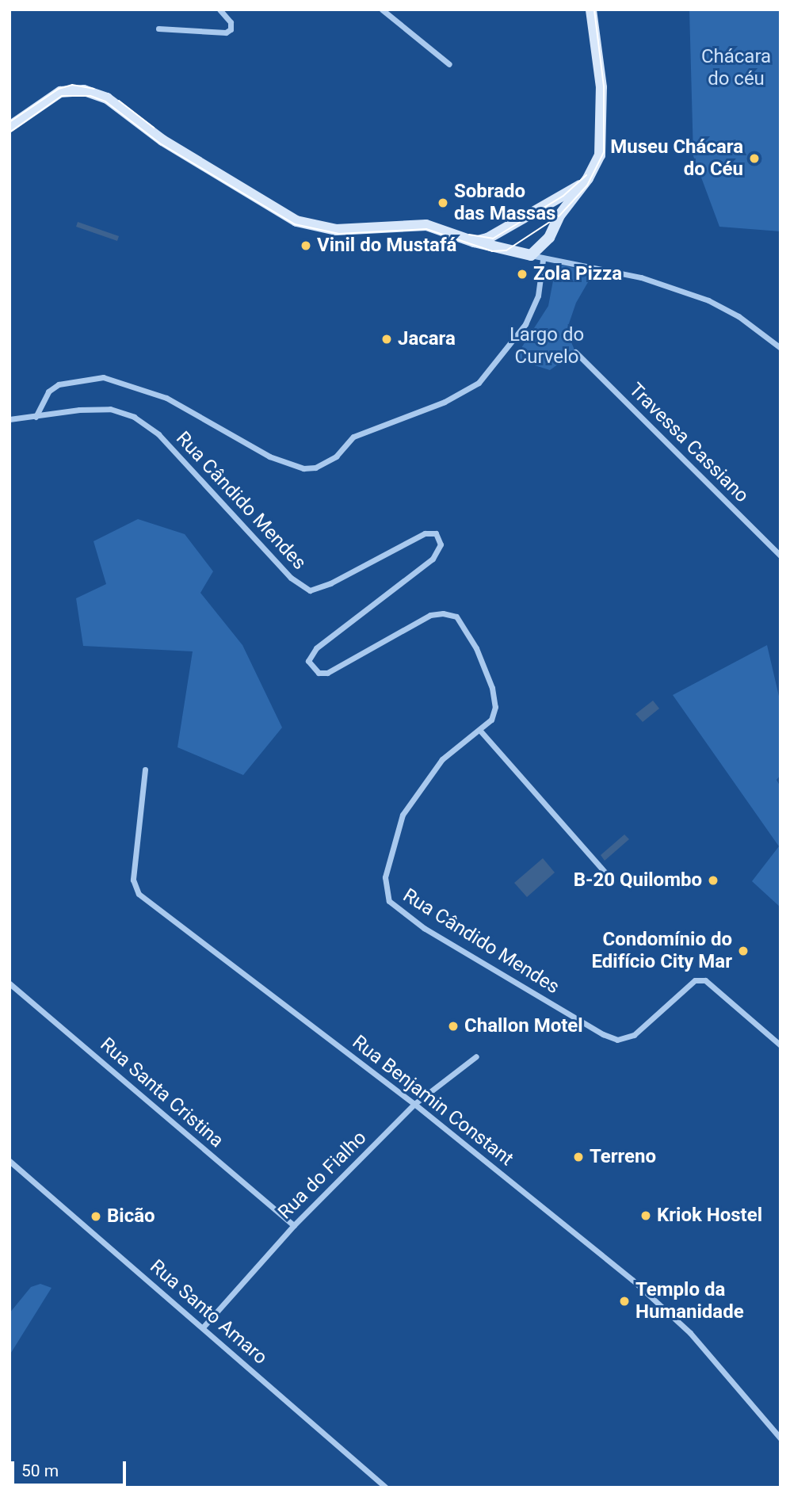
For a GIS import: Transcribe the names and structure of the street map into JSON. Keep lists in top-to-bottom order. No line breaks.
{"streets":{"street":["Travessa Cassiano","Rua Cândido Mendes","Rua Santa Cristina","Rua Benjamin Constant","Rua do Fialho","Rua Santo Amaro"]},"crossings":[["Rua Santa Cristina","Rua do Fialho"],["Rua Benjamin Constant","Rua do Fialho"],["Rua do Fialho","Rua Santo Amaro"]],"parks":["Chácara do céu","Largo do Curvelo"],"places":["Museu Chácara do Céu","Sobrado das Massas","Vinil do Mustafá","Zola Pizza","Jacara","B-20 Quilombo","Condomínio do Edifício City Mar","Challon Motel","Terreno","Kriok Hostel","Bicão","Templo da Humanidade"],"scale_bar":"50 m"}
